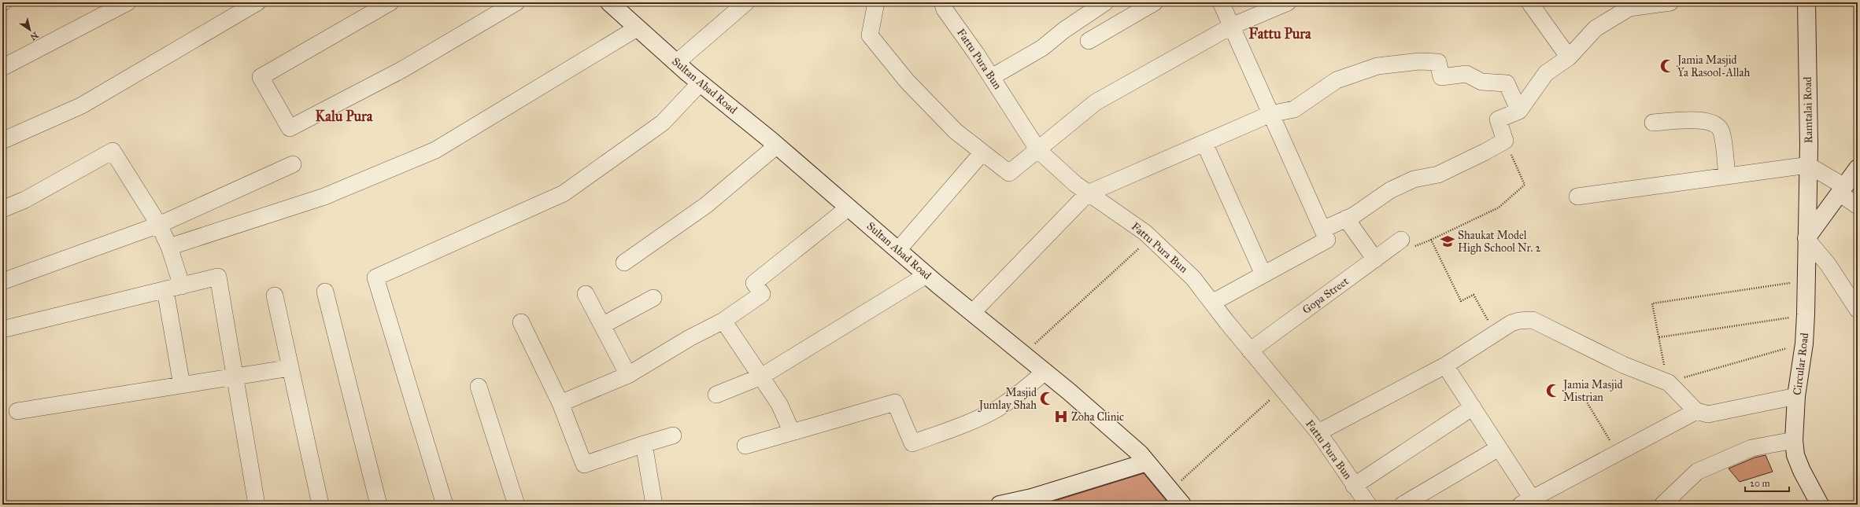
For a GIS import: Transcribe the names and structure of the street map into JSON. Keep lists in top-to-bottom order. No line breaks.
{"streets":{"street":["Fattu Pura Bun","Sultan Abad Road","Ramtalai Road","Gopa Street","Circular Road"]},"crossings":[["Fattu Pura Bun","Gopa Street"],["Ramtalai Road","Circular Road"]],"districts":["Fattu Pura","Kalu Pura"],"places":{"mosque":["Jamia Masjid Ya Rasool-Allah","Jamia Masjid Mistrian","Masjid Jumlay Shah"],"school or university":["Shaukat Model High School Nr. 2"],"hospital":["Zoha Clinic"]},"scale_bar":"20 m","north":"bottom right"}
